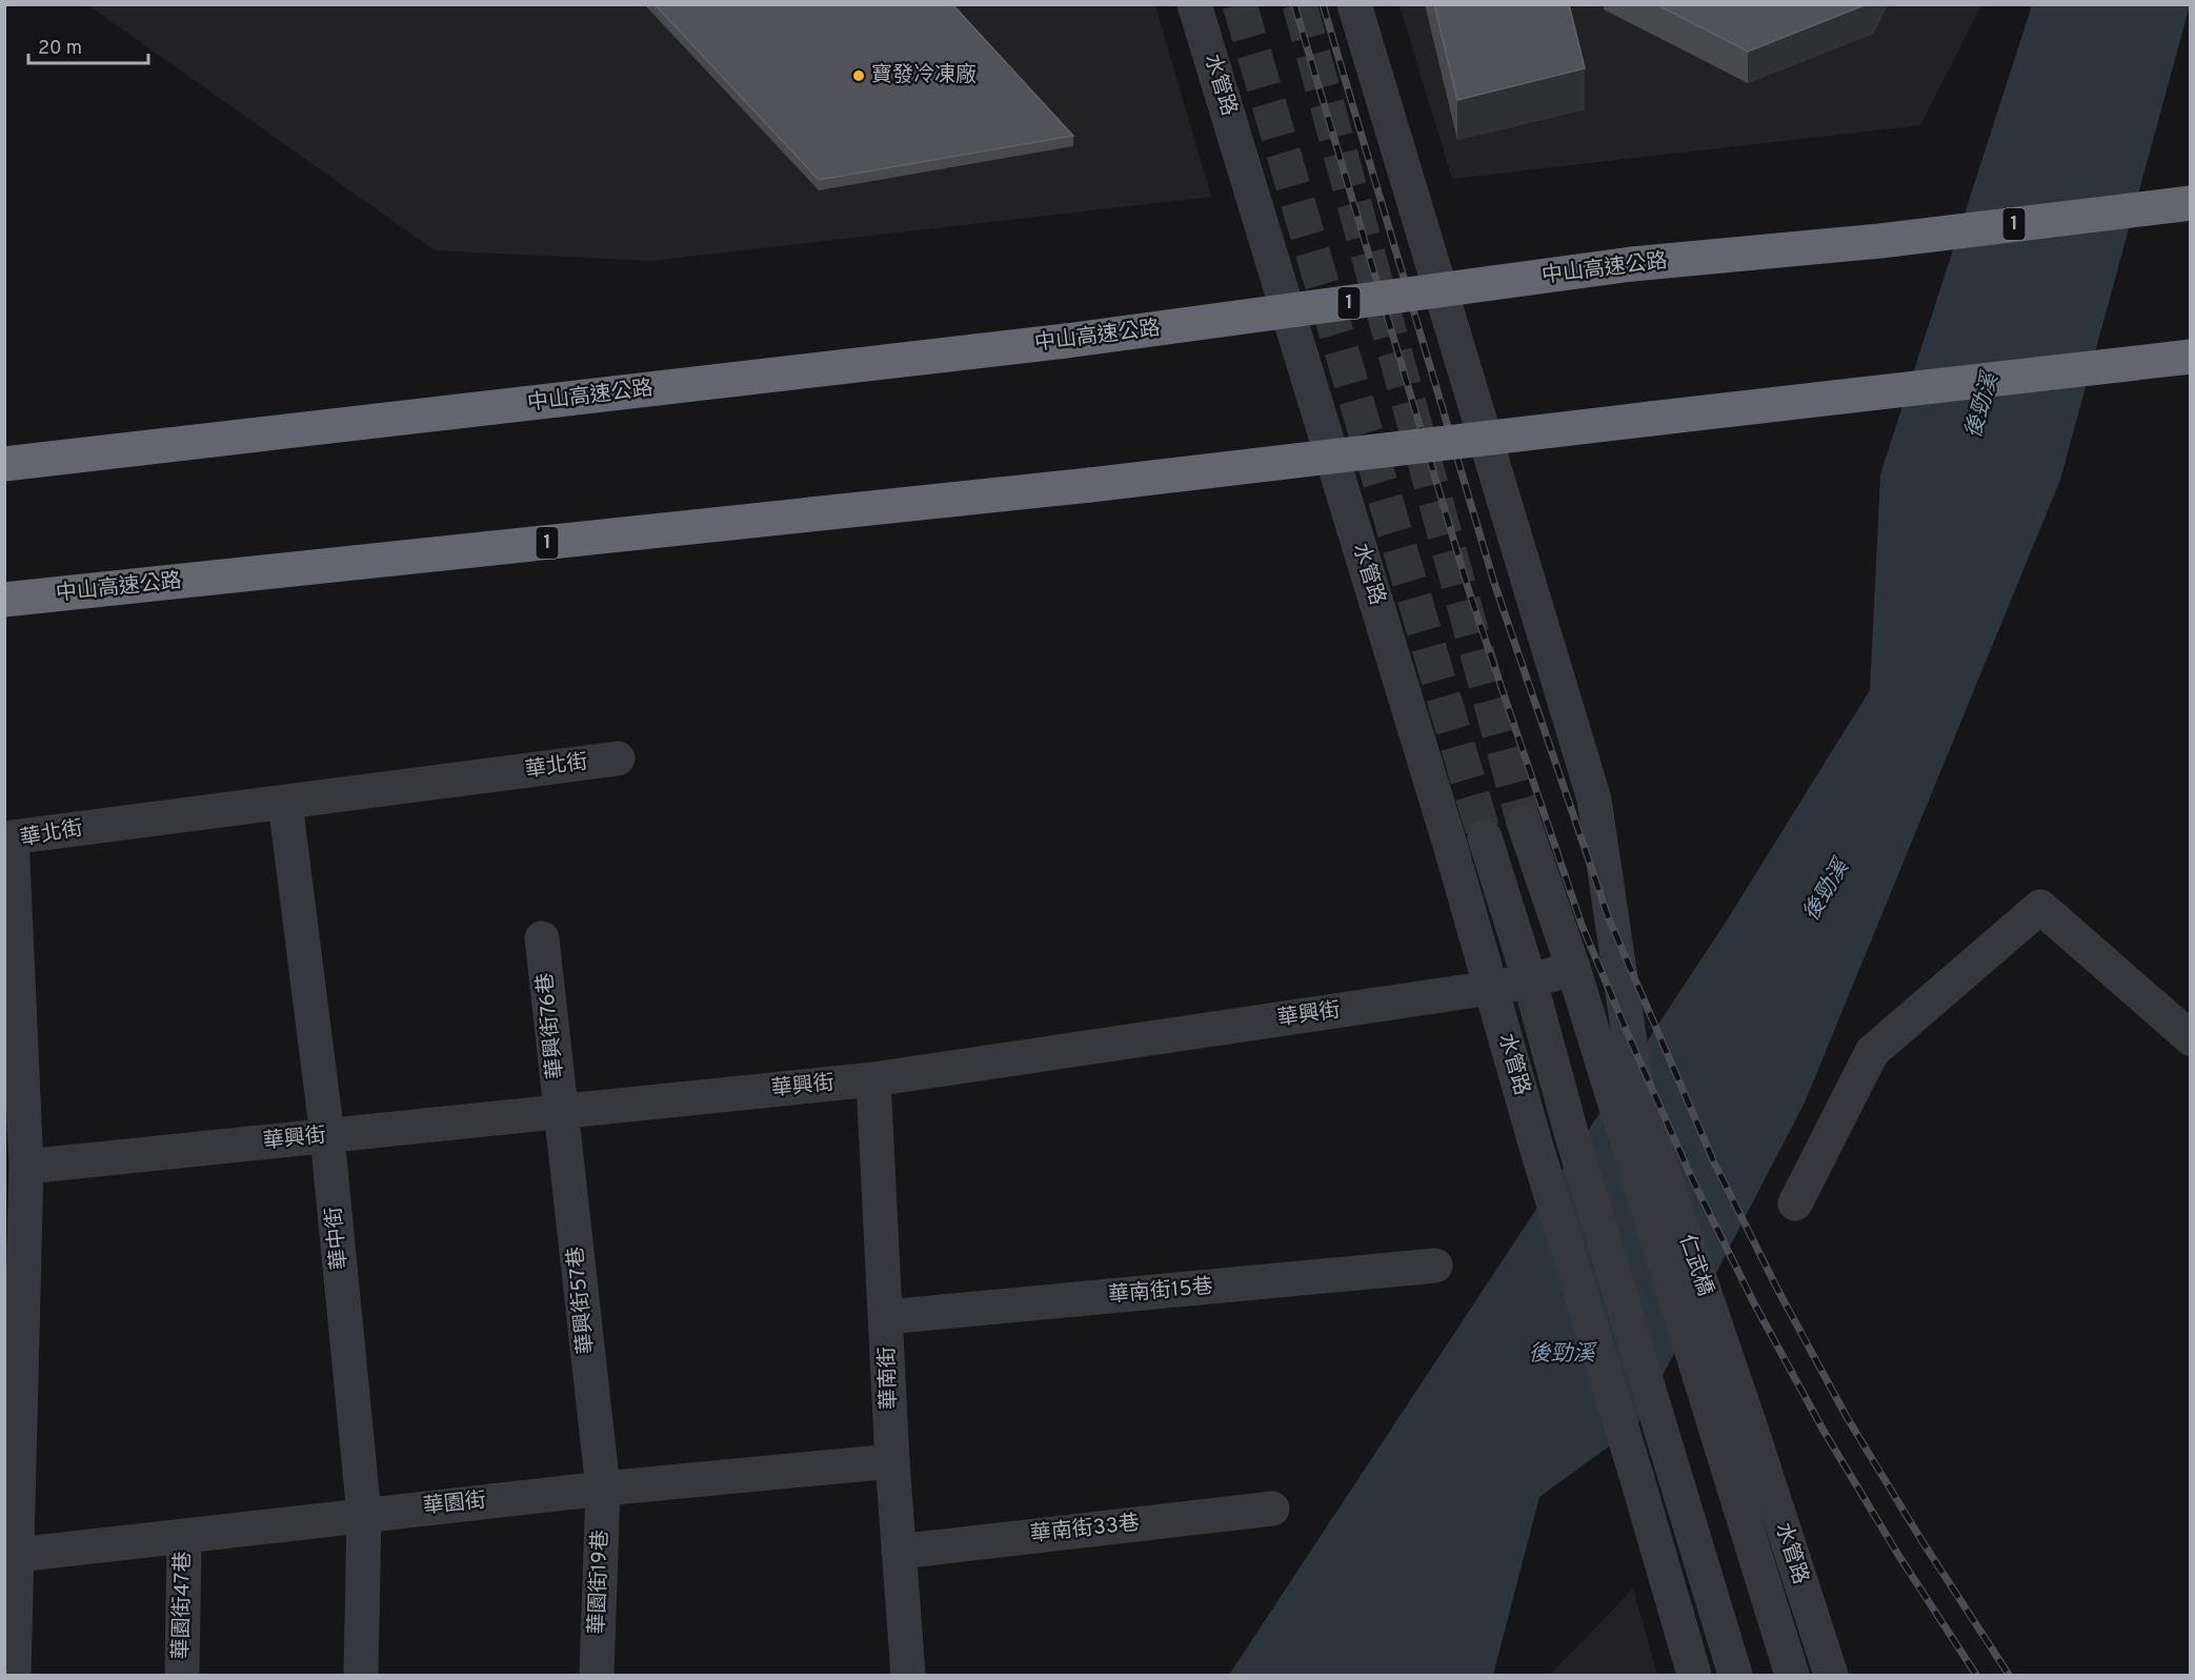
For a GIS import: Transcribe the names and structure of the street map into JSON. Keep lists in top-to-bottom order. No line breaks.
{"streets":{"highway":["1","中山高速公路"],"street":["水管路","華北街","華興街","華興街76巷","華中街","仁武橋","華南街15巷","華興街57巷","華南街","華園街","華南街33巷","華園街19巷","華園街47巷"]},"crossings":[["水管路","華興街"],["水管路","仁武橋"],["華北街","華興街"],["華北街","華中街"],["華北街","華園街"],["華興街","華興街76巷"],["華興街","華中街"],["華興街","華興街57巷"],["華興街","華南街"],["華興街76巷","華興街57巷"],["華中街","華園街"],["華南街15巷","華南街"],["華興街57巷","華園街"],["華興街57巷","華園街19巷"],["華南街","華園街"],["華南街","華南街33巷"],["華園街","華園街19巷"],["華園街","華園街47巷"]],"water":["後勁溪"],"places":["寶發冷凍廠"],"scale_bar":"20 m"}
